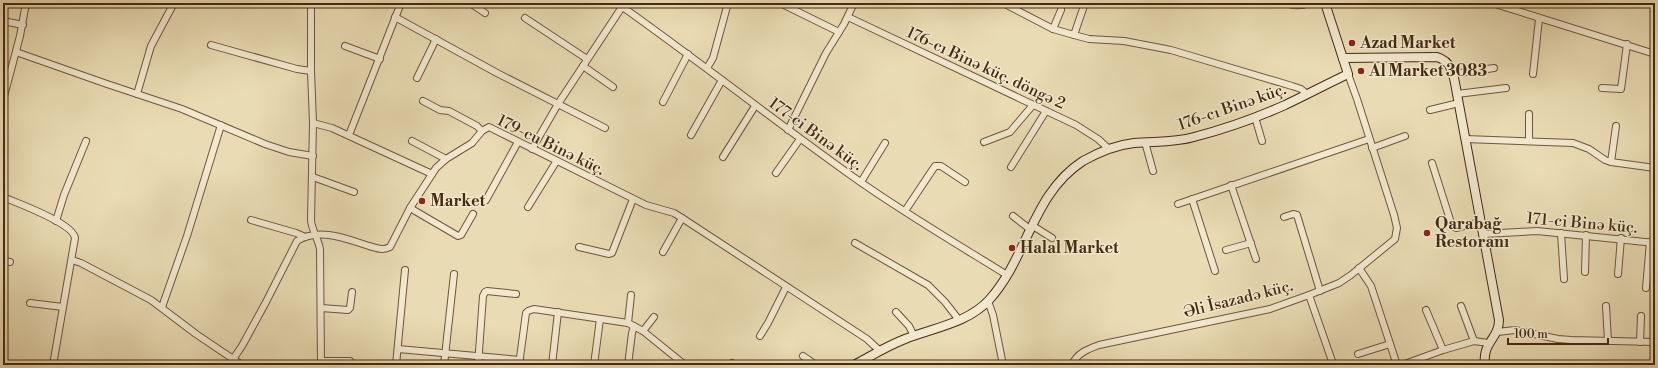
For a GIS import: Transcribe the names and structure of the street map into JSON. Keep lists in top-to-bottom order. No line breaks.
{"streets":{"street":["176-cı Binə küç. döngə 2","176-cı Binə küç.","177-ci Binə küç.","179-cu Binə küç.","171-ci Binə küç.","Əli İsazadə küç."]},"crossings":[["176-cı Binə küç. döngə 2","176-cı Binə küç."],["176-cı Binə küç.","177-ci Binə küç."],["176-cı Binə küç.","179-cu Binə küç."],["176-cı Binə küç.","Əli İsazadə küç."]],"places":["Azad Market","Al Market 3083","Market","Qarabağ Restoranı","Halal Market"],"scale_bar":"100 m"}
